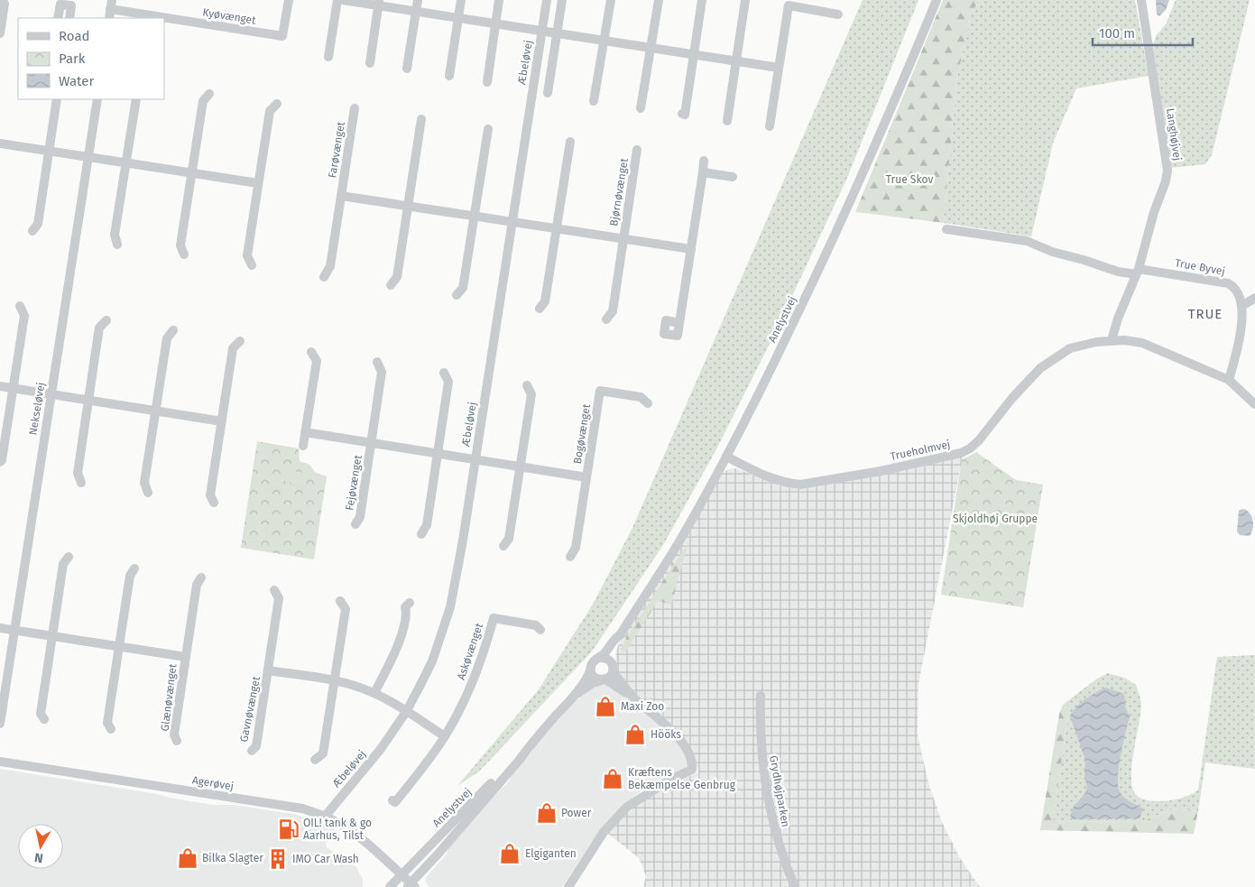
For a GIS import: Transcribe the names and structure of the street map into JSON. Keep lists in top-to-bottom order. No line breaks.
{"streets":{"street":["Kyøvænget","Æbeløvej","Langhøjvej","Farøvænget","Bjørnøvænget","True Byvej","Anelystvej","Nekseløvej","Bogøvænget","Trueholmvej","Fejøvænget","Askøvænget","Glænøvænget","Gavnøvænget","Agerøvej","Grydhøjparken"]},"crossings":[["Æbeløvej","Bjørnøvænget"],["Æbeløvej","Bogøvænget"],["Æbeløvej","Fejøvænget"],["Æbeløvej","Gavnøvænget"],["Æbeløvej","Agerøvej"],["Langhøjvej","True Byvej"],["Anelystvej","Trueholmvej"],["Anelystvej","Agerøvej"],["Nekseløvej","Glænøvænget"],["Bogøvænget","Fejøvænget"]],"districts":["TRUE"],"parks":["True Skov","Skjoldhøj Gruppe"],"places":{"shop":["Maxi Zoo","Hööks","Kræftens Bekæmpelse Genbrug","Power","Elgiganten","Bilka Slagter"],"fuel station":["OIL! tank & go Aarhus, Tilst"],"building":["IMO Car Wash"]},"legend":["Road","Park","Water"],"scale_bar":"100 m","north":"bottom"}
